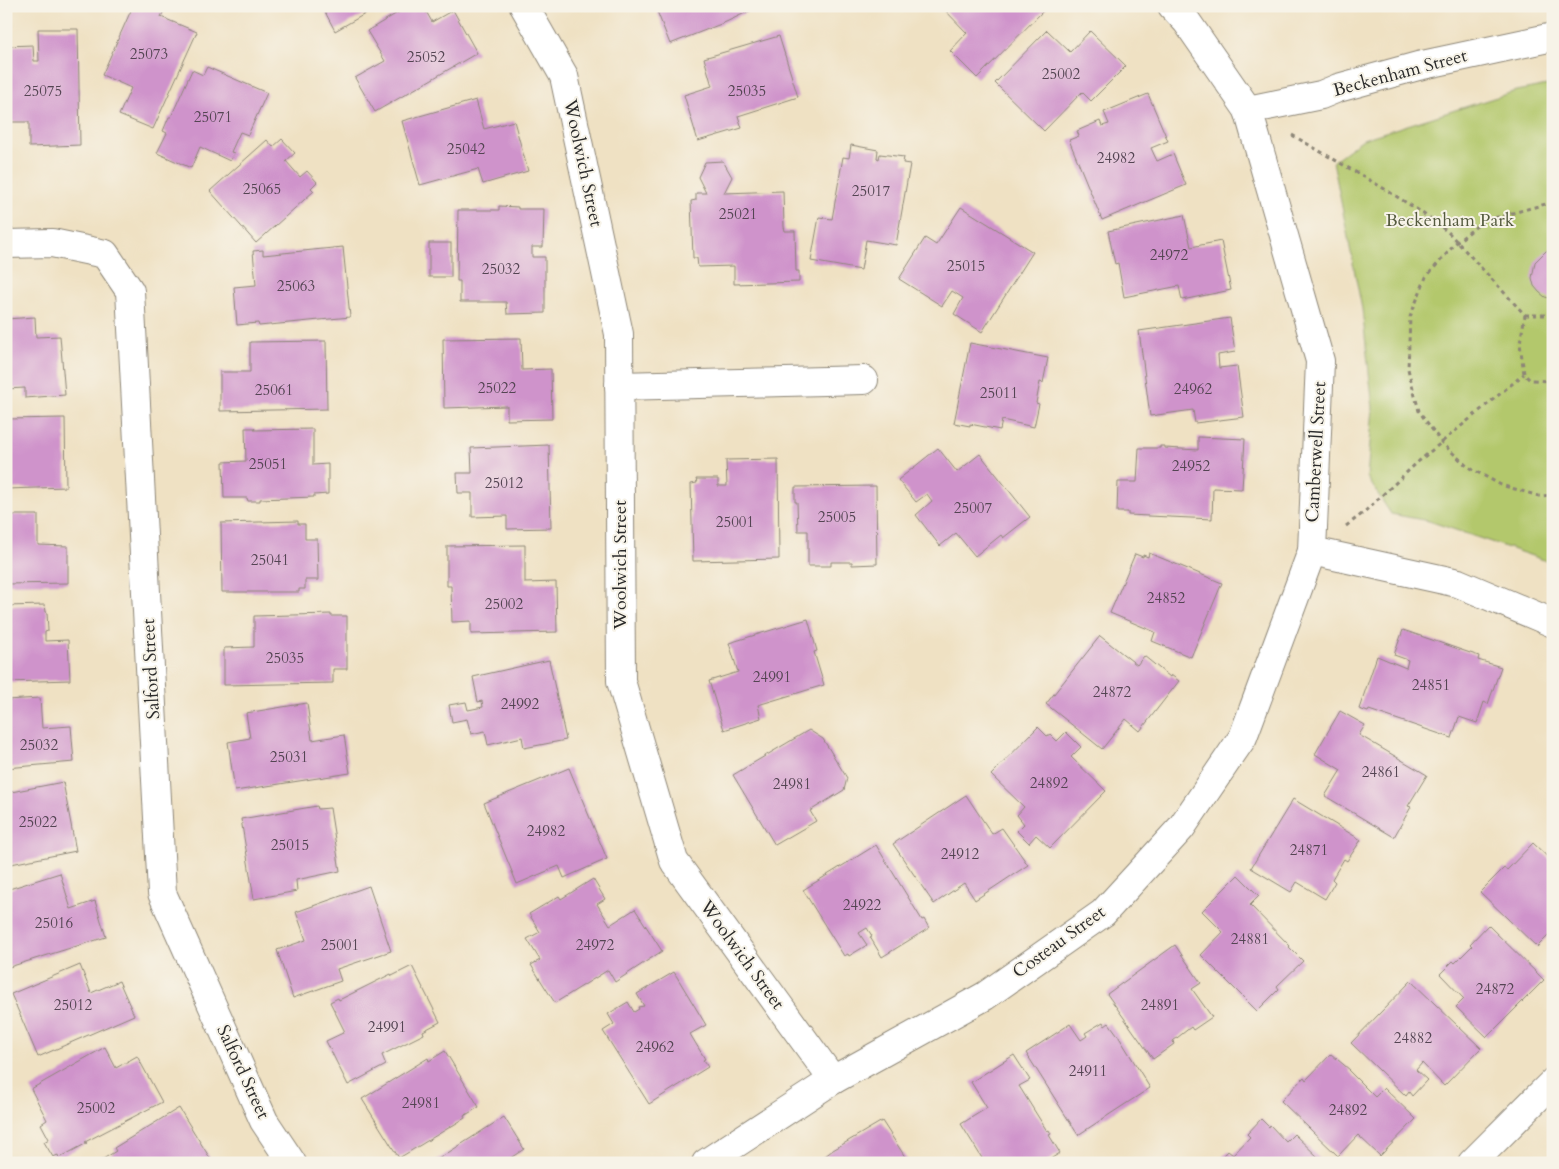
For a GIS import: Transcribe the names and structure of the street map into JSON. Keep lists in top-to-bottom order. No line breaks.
{"streets":{"street":["Beckenham Street","Woolwich Street","Camberwell Street","Salford Street","Costeau Street"]},"crossings":[["Beckenham Street","Camberwell Street"],["Woolwich Street","Costeau Street"],["Camberwell Street","Costeau Street"]],"parks":["Beckenham Park"],"house_numbers":["25073","25052","25002","25075","25035","25071","25042","24982","25065","25017","25021","24972","25015","25032","25063","25022","24962","25061","25011","25051","24952","25012","25007","25005","25001","25041","24852","25002","25035","24991","24851","24872","24992","25032","25031","24861","24892","24981","25022","24982","25015","24871","24912","24922","25016","24881","25001","24972","24872","25012","24891","24991","24882","24962","24911","24981","25002","24892"]}
